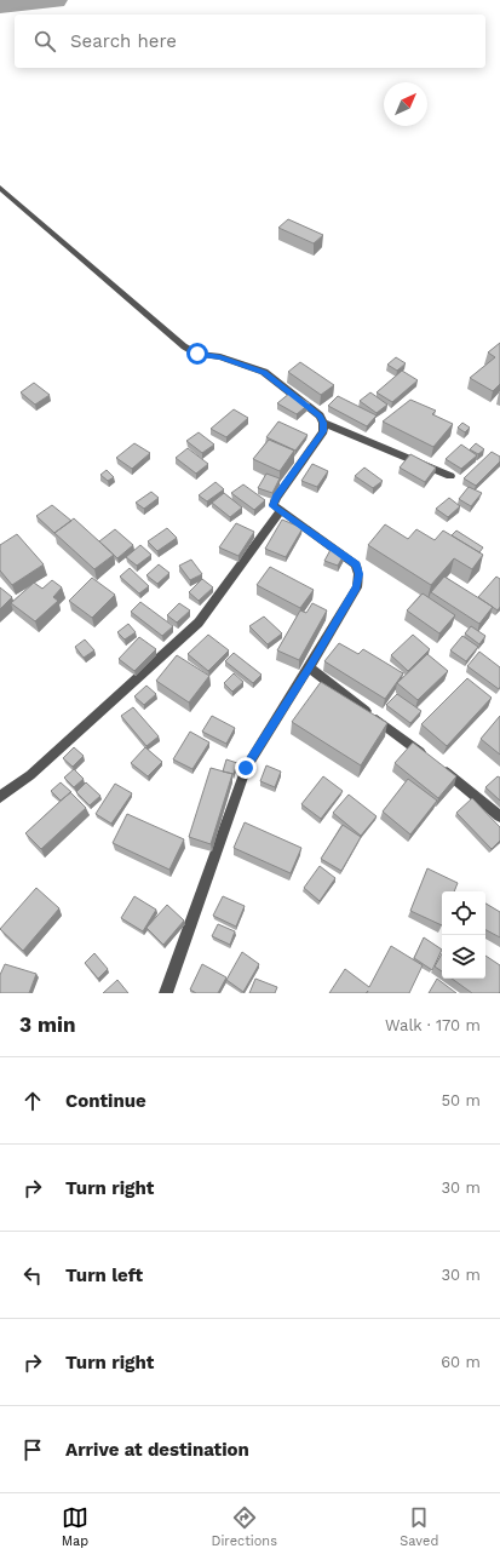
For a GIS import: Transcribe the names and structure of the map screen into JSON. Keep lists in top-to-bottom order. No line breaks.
{"north":"top right","page":{"search":"Search here","heading":["3 min","Walk · 170 m"],"list":[["Continue","50 m"],["Turn right","30 m"],["Turn left","30 m"],["Turn right","60 m"],"Arrive at destination"],"nav":["Map","Directions","Saved"]}}
